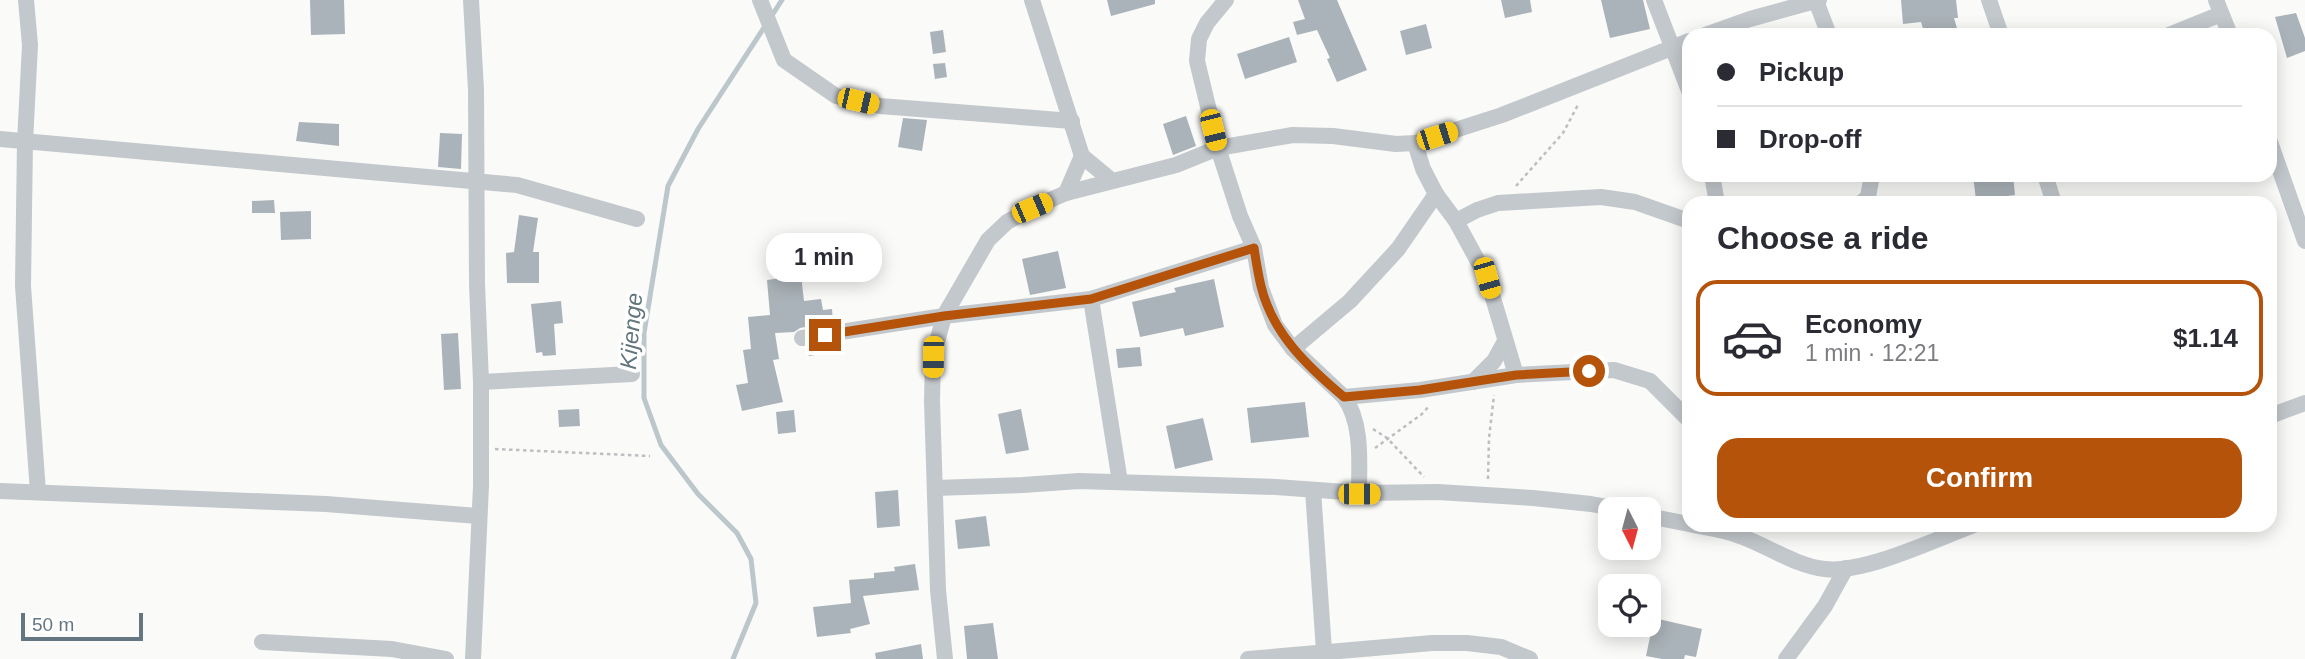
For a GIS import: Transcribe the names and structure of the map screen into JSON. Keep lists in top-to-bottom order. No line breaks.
{"water":["Kijenge"],"scale_bar":"50 m","north":"bottom","page":{"banner":["Pickup","Drop-off"],"heading":"Choose a ride","bubble":"1 min","list":[{"name":"Economy","note":"1 min · 12:21","value":"$1.14"}],"buttons":"Confirm","scale":"50 m"}}
